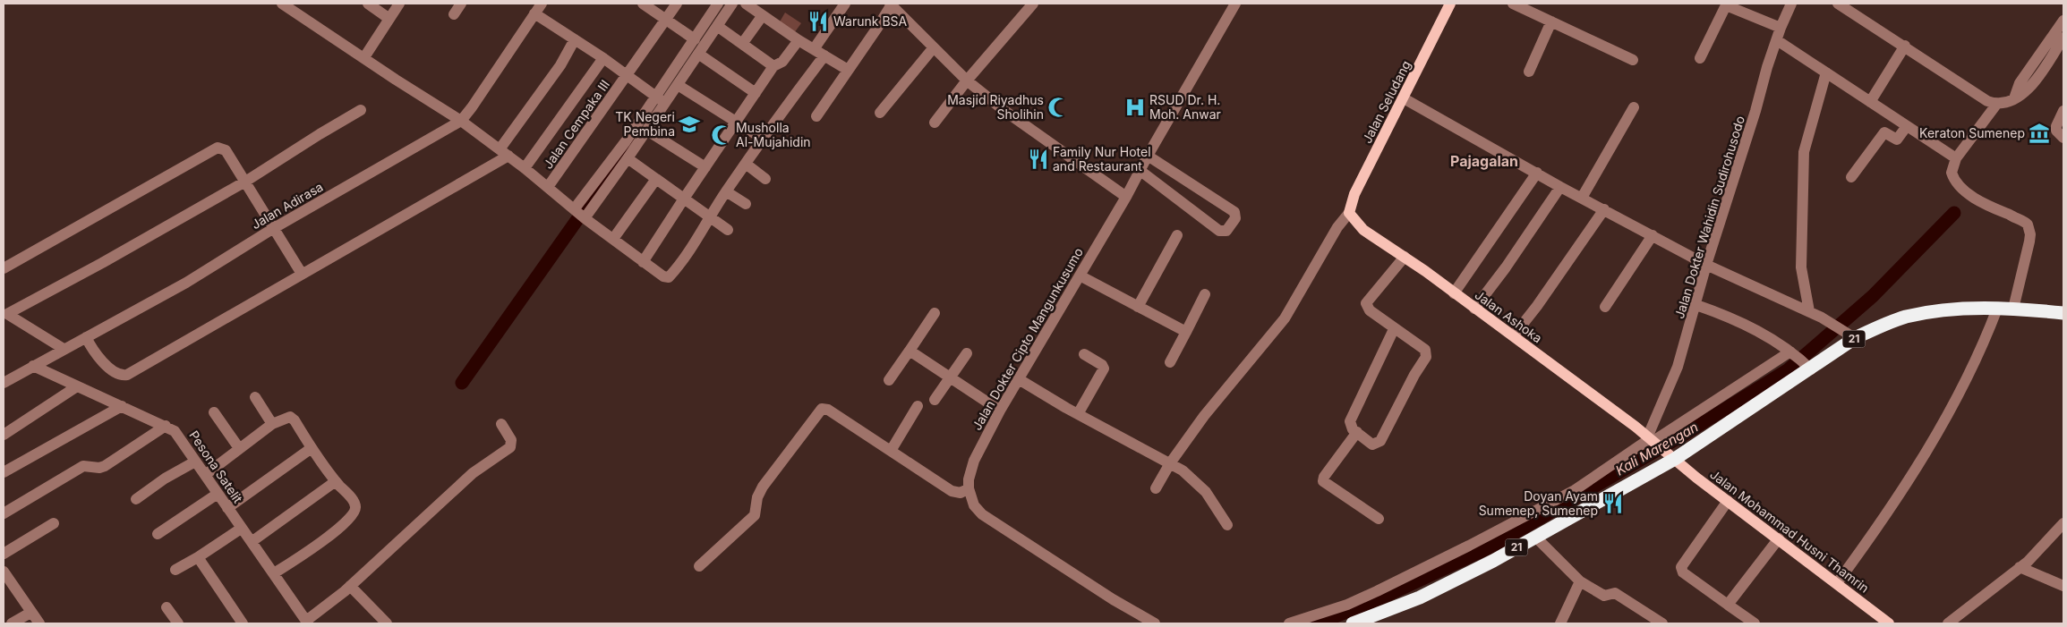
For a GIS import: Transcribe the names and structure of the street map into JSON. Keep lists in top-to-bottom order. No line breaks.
{"streets":{"highway":["21"],"main road":["Jalan Seludang","Jalan Ashoka","Jalan Mohammad Husni Thamrin"],"street":["Jalan Cempaka III","Jalan Adirasa","Jalan Dokter Wahidin Sudirohusodo","Jalan Dokter Cipto Mangunkusumo","Pesona Satelit"]},"crossings":[["Jalan Seludang","Jalan Ashoka"],["Jalan Adirasa","Pesona Satelit"],["Jalan Dokter Wahidin Sudirohusodo","Jalan Ashoka"],["21","Jalan Mohammad Husni Thamrin"]],"districts":["Pajagalan"],"water":["Kali Marengan"],"places":{"restaurant":["Warunk BSA","Family Nur Hotel and Restaurant","Doyan Ayam Sumenep, Sumenep"],"mosque":["Masjid Riyadhus Sholihin","Musholla Al-Mujahidin"],"hospital":["RSUD Dr. H. Moh. Anwar"],"school or university":["TK Negeri Pembina"],"museum":["Keraton Sumenep"]}}
